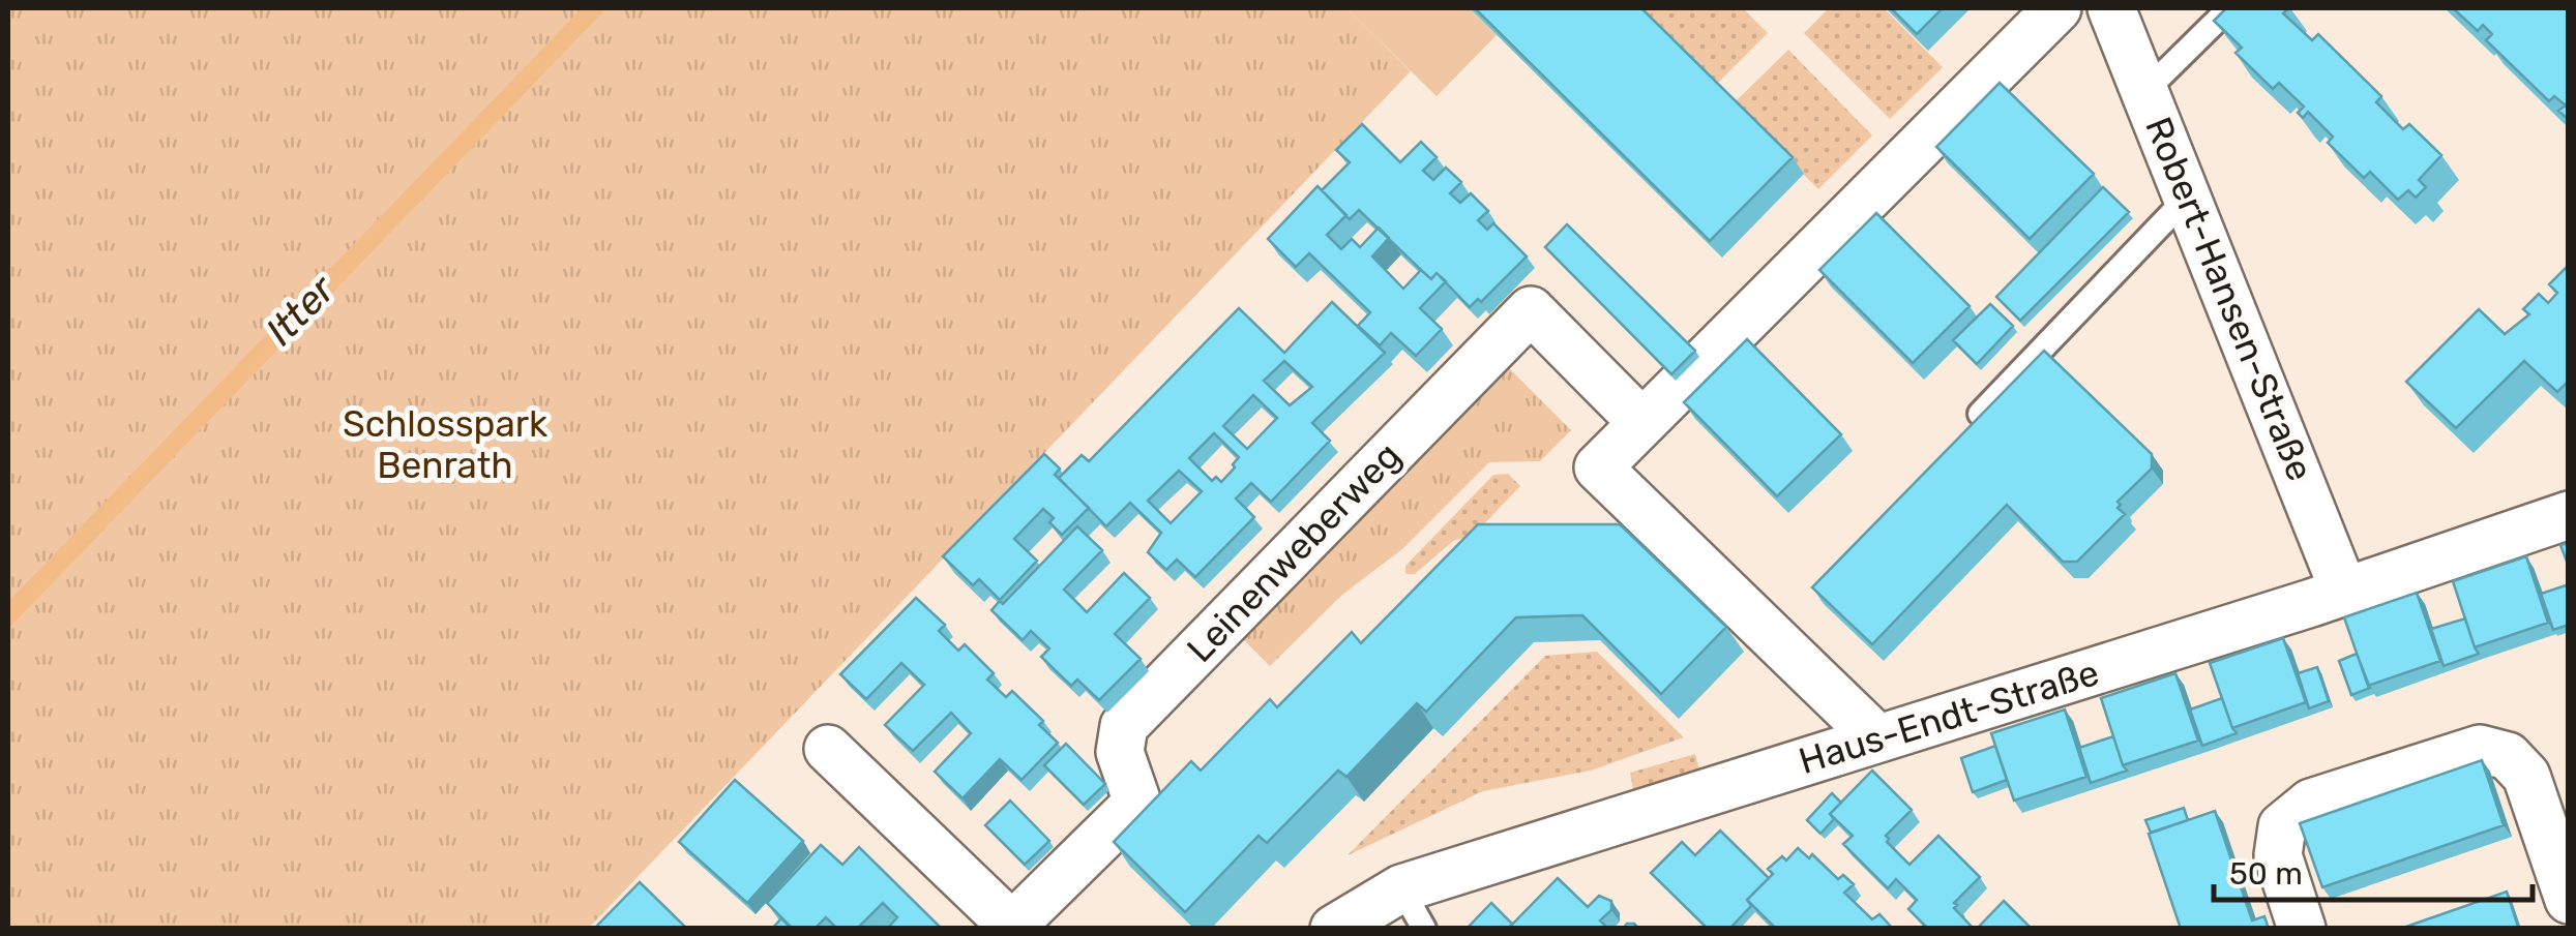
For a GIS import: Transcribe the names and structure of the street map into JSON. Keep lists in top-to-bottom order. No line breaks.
{"streets":{"street":["Robert-Hansen-Straße","Leinenweberweg","Haus-Endt-Straße"]},"crossings":[["Robert-Hansen-Straße","Haus-Endt-Straße"]],"water":["Itter"],"parks":["Schlosspark Benrath"],"scale_bar":"50 m"}
